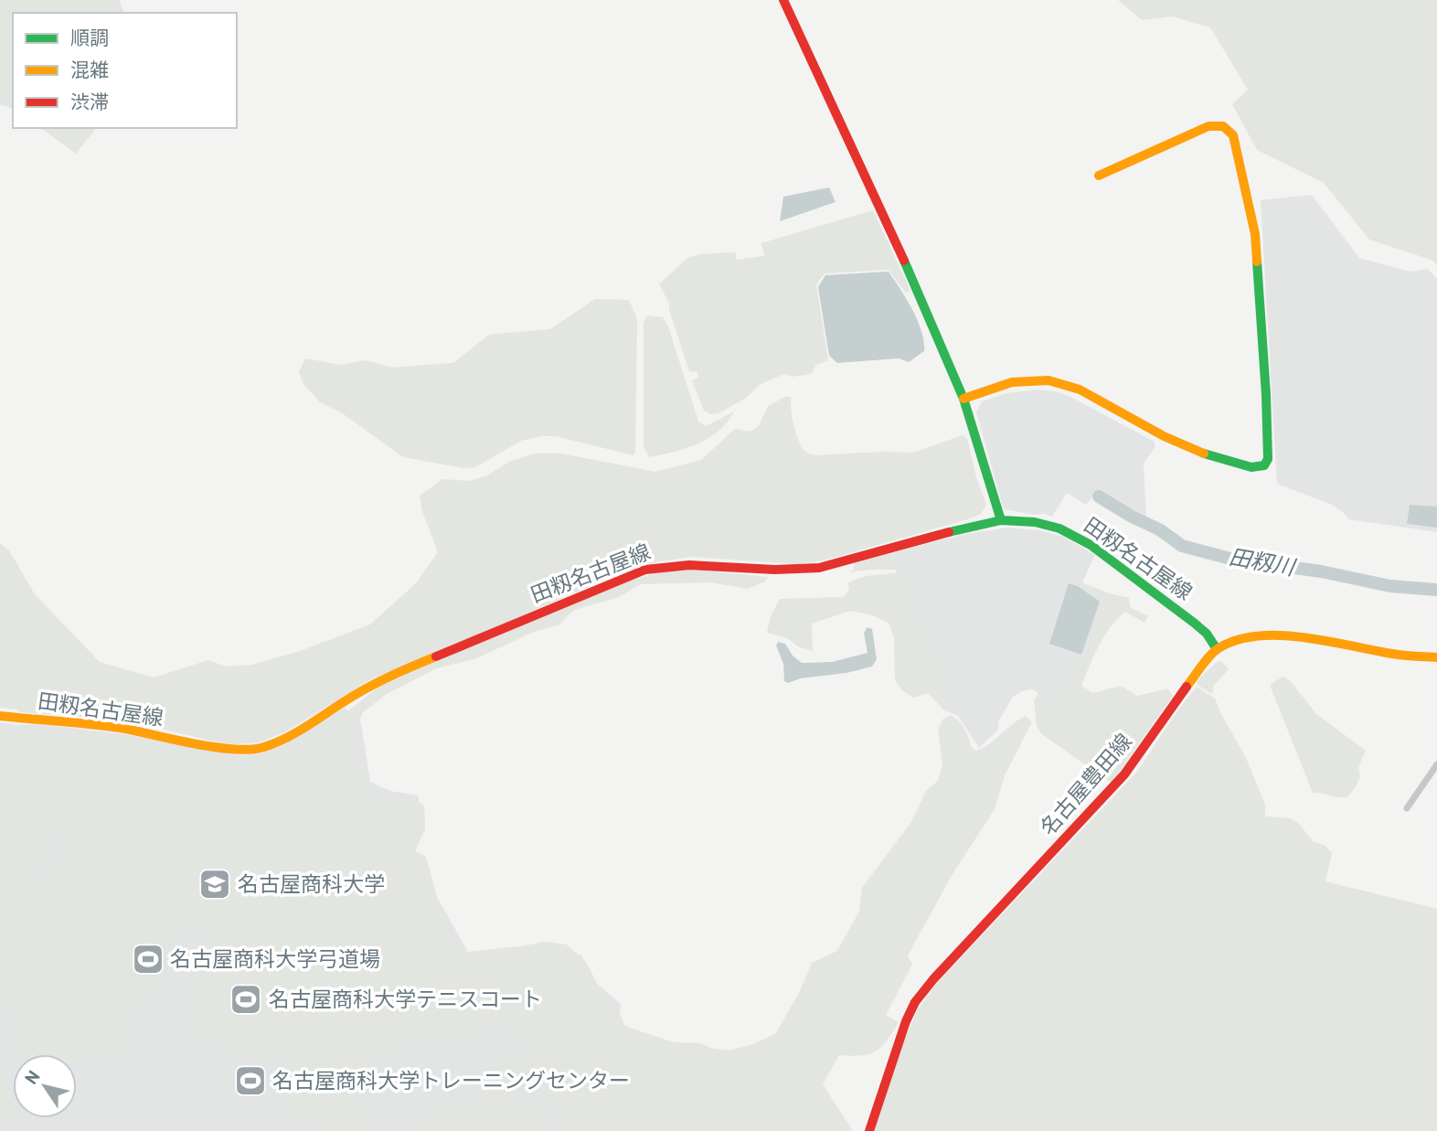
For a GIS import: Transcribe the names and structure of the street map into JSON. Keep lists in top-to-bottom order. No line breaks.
{"streets":{"main road":["田籾名古屋線","名古屋豊田線"]},"crossings":[["田籾名古屋線","名古屋豊田線"]],"water":["田籾川"],"places":{"school or university":["名古屋商科大学"],"sports":["名古屋商科大学弓道場","名古屋商科大学テニスコート","名古屋商科大学トレーニングセンター"]},"legend":["順調","混雑","渋滞"],"north":"top left"}
